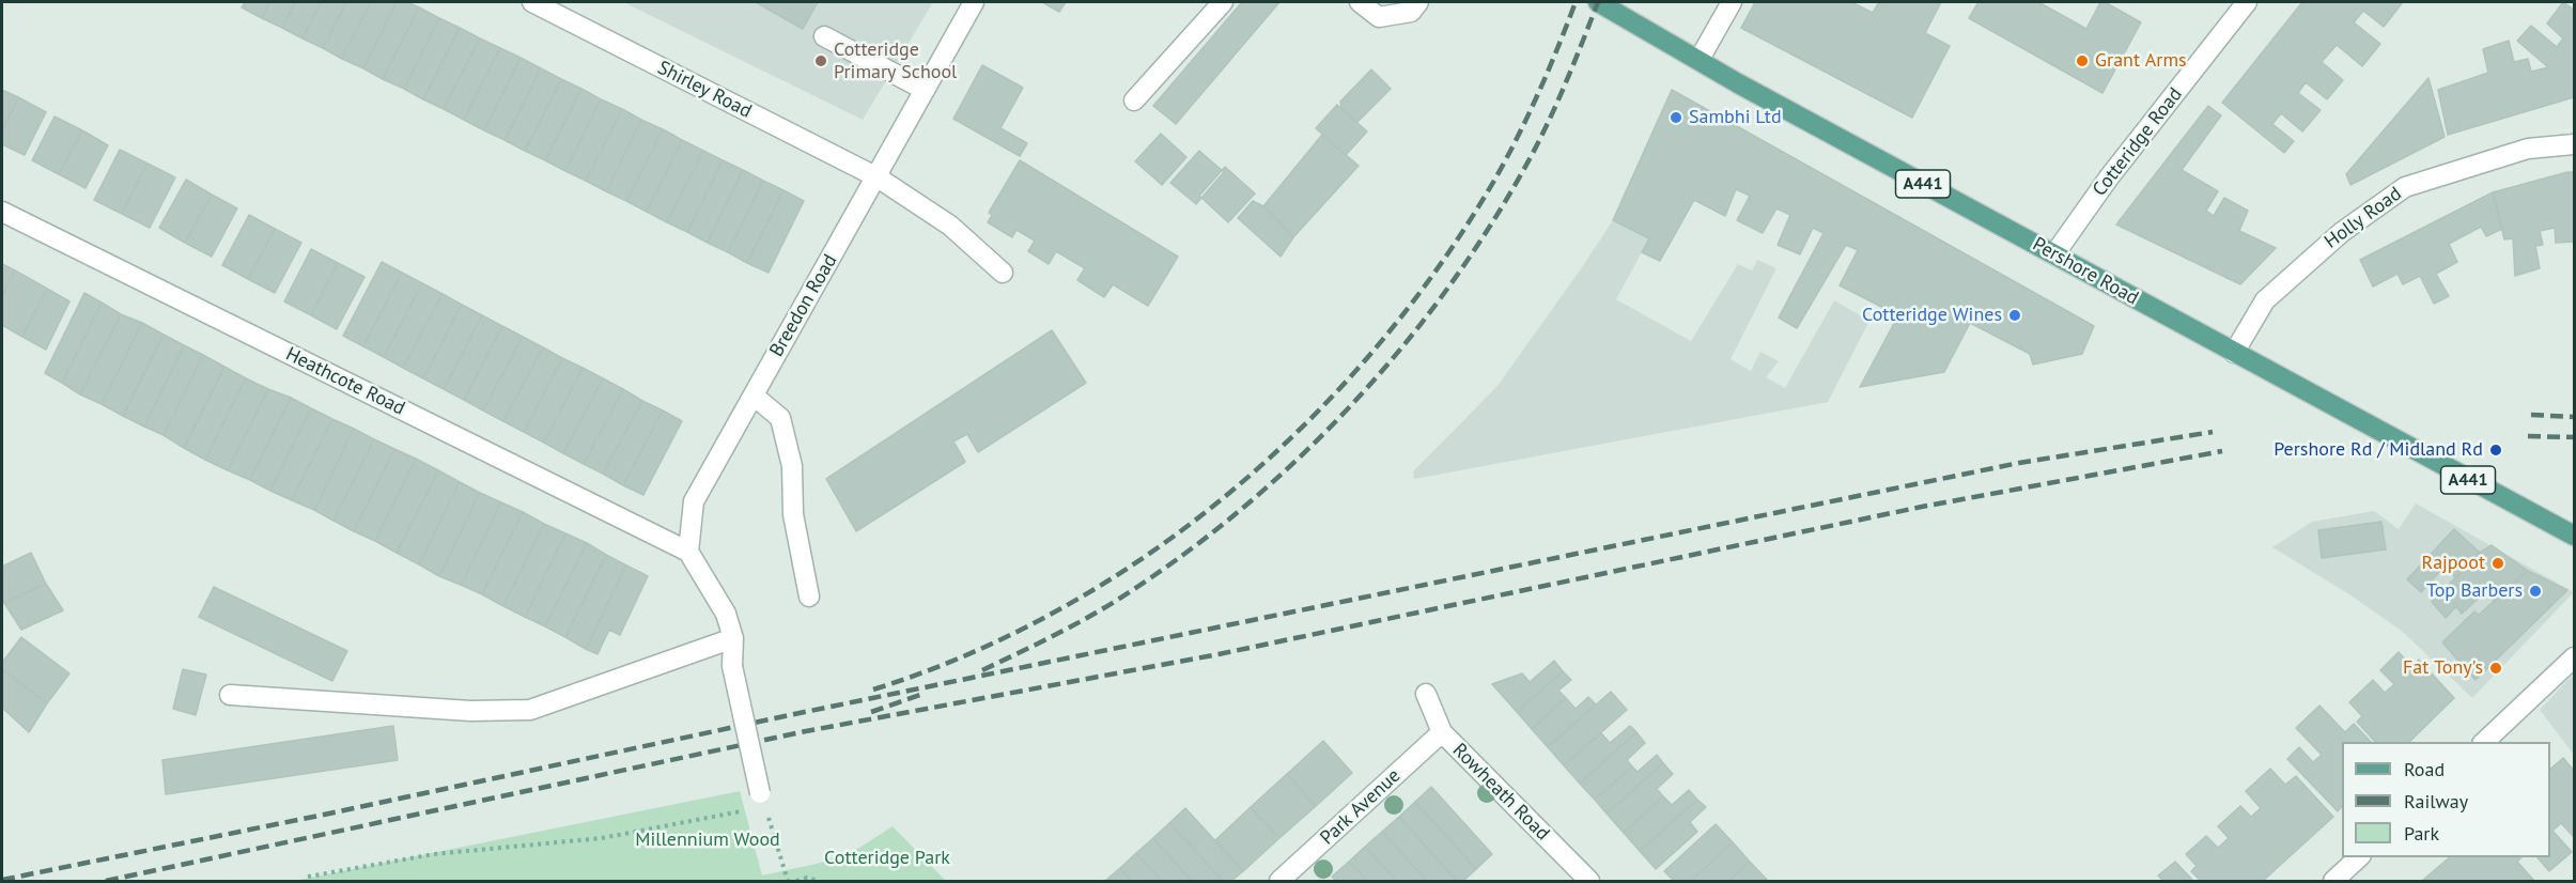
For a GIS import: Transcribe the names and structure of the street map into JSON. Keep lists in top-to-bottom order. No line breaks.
{"streets":{"main road":["A441","Pershore Road"],"street":["Shirley Road","Cotteridge Road","Holly Road","Breedon Road","Heathcote Road","Rowheath Road","Park Avenue"]},"crossings":[["Shirley Road","Breedon Road"],["Cotteridge Road","Pershore Road"],["Holly Road","Pershore Road"],["Breedon Road","Heathcote Road"],["Rowheath Road","Park Avenue"]],"parks":["Millennium Wood","Cotteridge Park"],"places":["Cotteridge Primary School","Grant Arms","Sambhi Ltd","Cotteridge Wines","Pershore Rd / Midland Rd","Rajpoot","Top Barbers","Fat Tony's"],"legend":["Road","Railway","Park"]}
